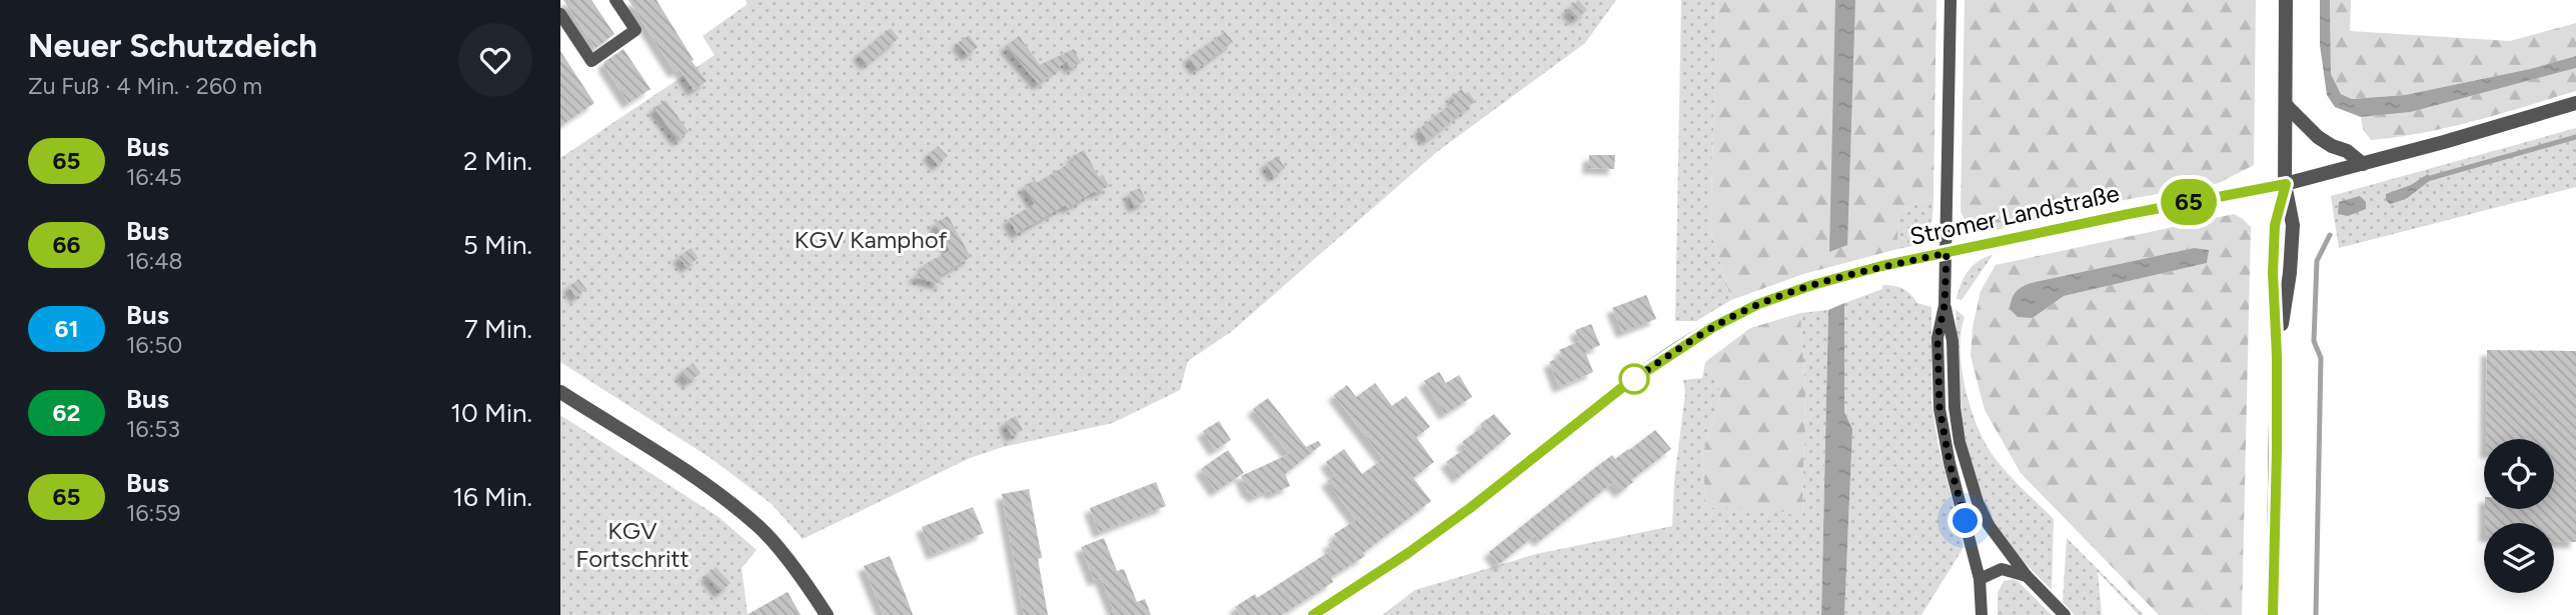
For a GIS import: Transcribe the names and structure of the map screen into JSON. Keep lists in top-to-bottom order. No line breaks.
{"streets":{"street":["Stromer Landstraße"]},"parks":["KGV Kamphof","KGV Fortschritt"],"lines":["bus line 65"],"page":{"heading":["Neuer Schutzdeich","Zu Fuß · 4 Min. · 260 m"],"on_map":"65","list":[{"mark":"65","name":"Bus","note":"16:45","value":"2 Min."},{"mark":"66","name":"Bus","note":"16:48","value":"5 Min."},{"mark":"61","name":"Bus","note":"16:50","value":"7 Min."},{"mark":"62","name":"Bus","note":"16:53","value":"10 Min."},{"mark":"65","name":"Bus","note":"16:59","value":"16 Min."}]}}
